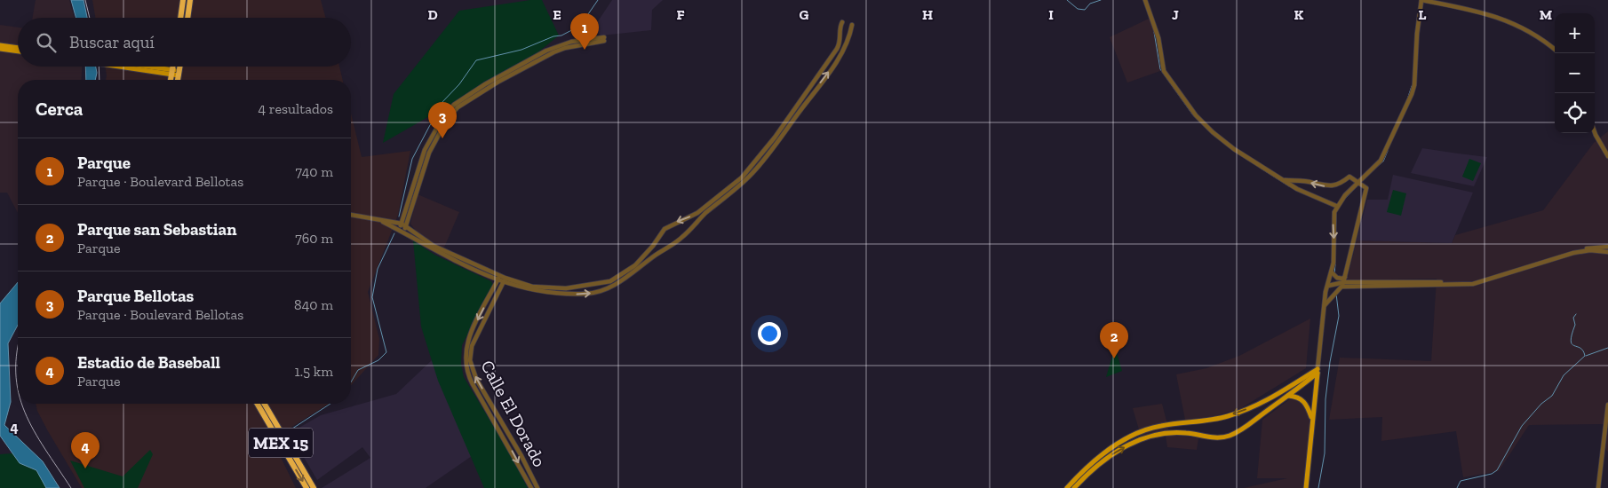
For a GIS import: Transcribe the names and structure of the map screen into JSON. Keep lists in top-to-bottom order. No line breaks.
{"streets":{"highway":["MEX 15"],"street":["Calle El Dorado"]},"page":{"map_buttons":["+","−"],"pins":["1","3","2","4"],"search":"Buscar aquí","heading":["Cerca","4 resultados"],"list":[{"mark":"1","name":"Parque","note":"Parque · Boulevard Bellotas","value":"740 m"},{"mark":"2","name":"Parque san Sebastian","note":"Parque","value":"760 m"},{"mark":"3","name":"Parque Bellotas","note":"Parque · Boulevard Bellotas","value":"840 m"},{"mark":"4","name":"Estadio de Baseball","note":"Parque","value":"1.5 km"}]},"grid":{"columns":["D","E","F","G","H","I","J","K","L","M"],"rows":["4"]}}
